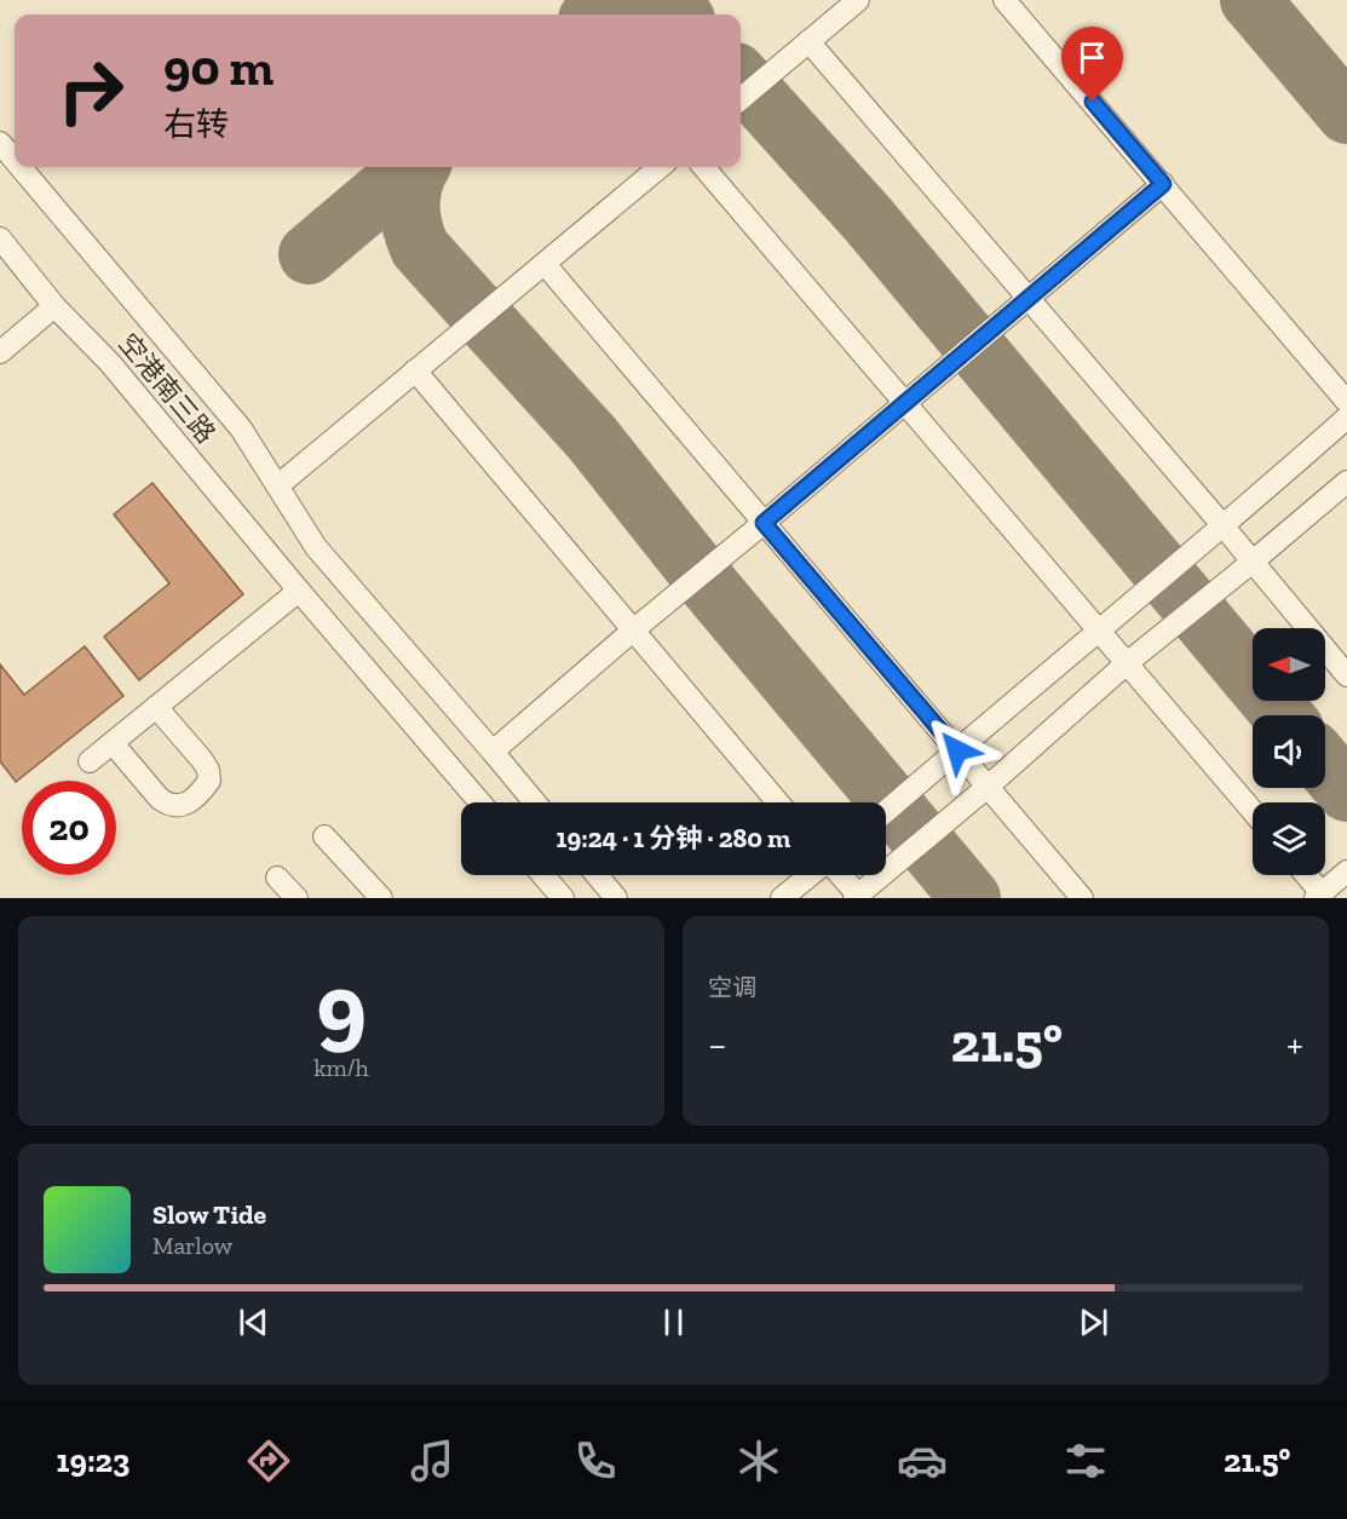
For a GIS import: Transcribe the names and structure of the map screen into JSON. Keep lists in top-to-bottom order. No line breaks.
{"streets":{"street":["空港南三路"]},"north":"left","page":{"turn":["90 m","右转"],"limit":"20","trip":"19:24 · 1 分钟 · 280 m","tile":[["9","km/h"],"空调"],"heat":["−","21.5°","+"],"song":["Slow Tide","Marlow"],"tabs":["19:23","21.5°"]}}
